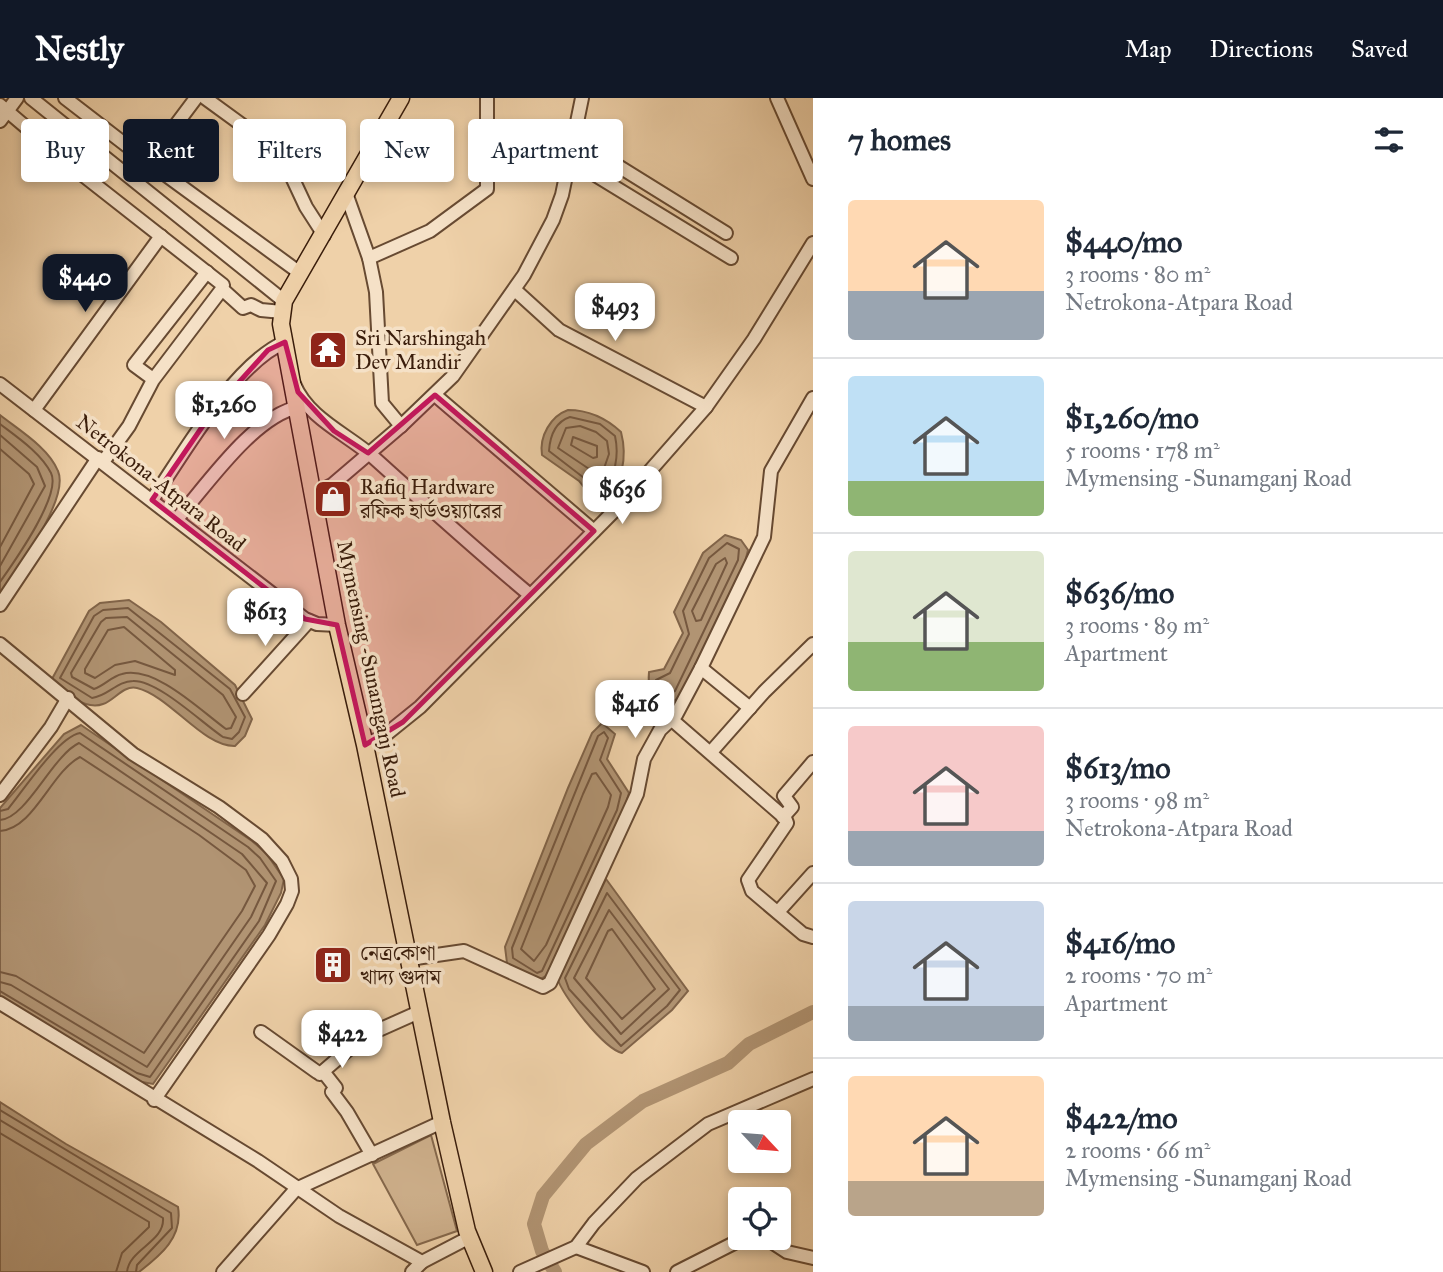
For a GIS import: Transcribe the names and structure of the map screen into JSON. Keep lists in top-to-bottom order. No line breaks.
{"streets":{"main road":["Mymensing -Sunamganj Road"],"street":["Netrokona-Atpara Road"]},"crossings":[["Netrokona-Atpara Road","Mymensing -Sunamganj Road"]],"places":{"temple":["Sri Narshingah Dev Mandir"],"shop":["Rafiq Hardware রফিক হার্ডওয়্যারের"],"building":["‌নেত্র‌কোণা খাদ্য গুদাম"]},"north":"bottom right","page":{"header":"Nestly","nav":["Map","Directions","Saved"],"heading":"7 homes","chip":["Buy","Rent","Filters","New","Apartment"],"list":[{"name":"$440/mo","note":"3 rooms · 80 m² · Netrokona-Atpara Road"},{"name":"$1,260/mo","note":"5 rooms · 178 m² · Mymensing -Sunamganj Road"},{"name":"$636/mo","note":"3 rooms · 89 m² · Apartment"},{"name":"$613/mo","note":"3 rooms · 98 m² · Netrokona-Atpara Road"},{"name":"$416/mo","note":"2 rooms · 70 m² · Apartment"},{"name":"$422/mo","note":"2 rooms · 66 m² · Mymensing -Sunamganj Road"}],"price":["$440","$493","$1,260","$636","$613","$416","$422"]}}
